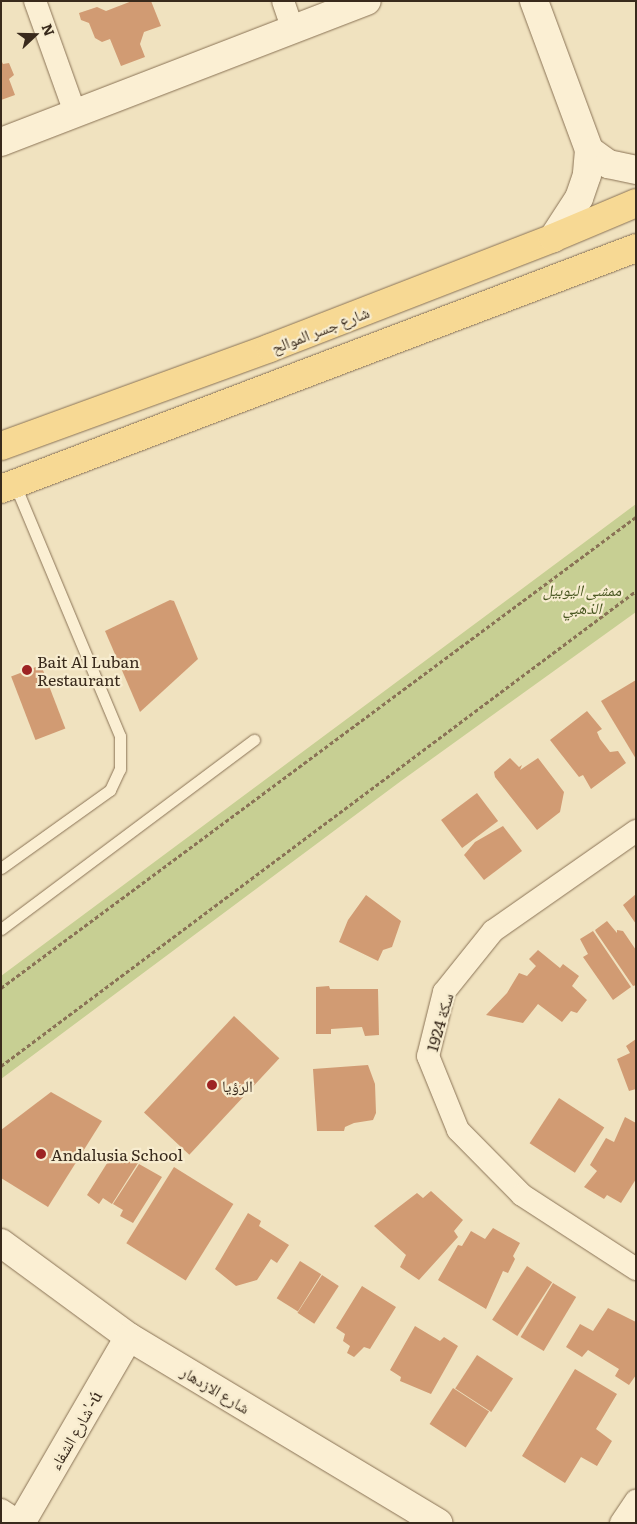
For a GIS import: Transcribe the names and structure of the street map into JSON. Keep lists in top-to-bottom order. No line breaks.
{"streets":{"main road":["شارع جسر الموالح"],"street":["سكة 1924","شارع الازدهار","شارع الشفاء'-ú"]},"crossings":[["شارع الازدهار","شارع الشفاء'-ú"]],"parks":["ممشى اليوبيل الذهبي"],"places":["Bait Al Luban Restaurant","الرؤيا","Andalusia School"],"north":"right"}
